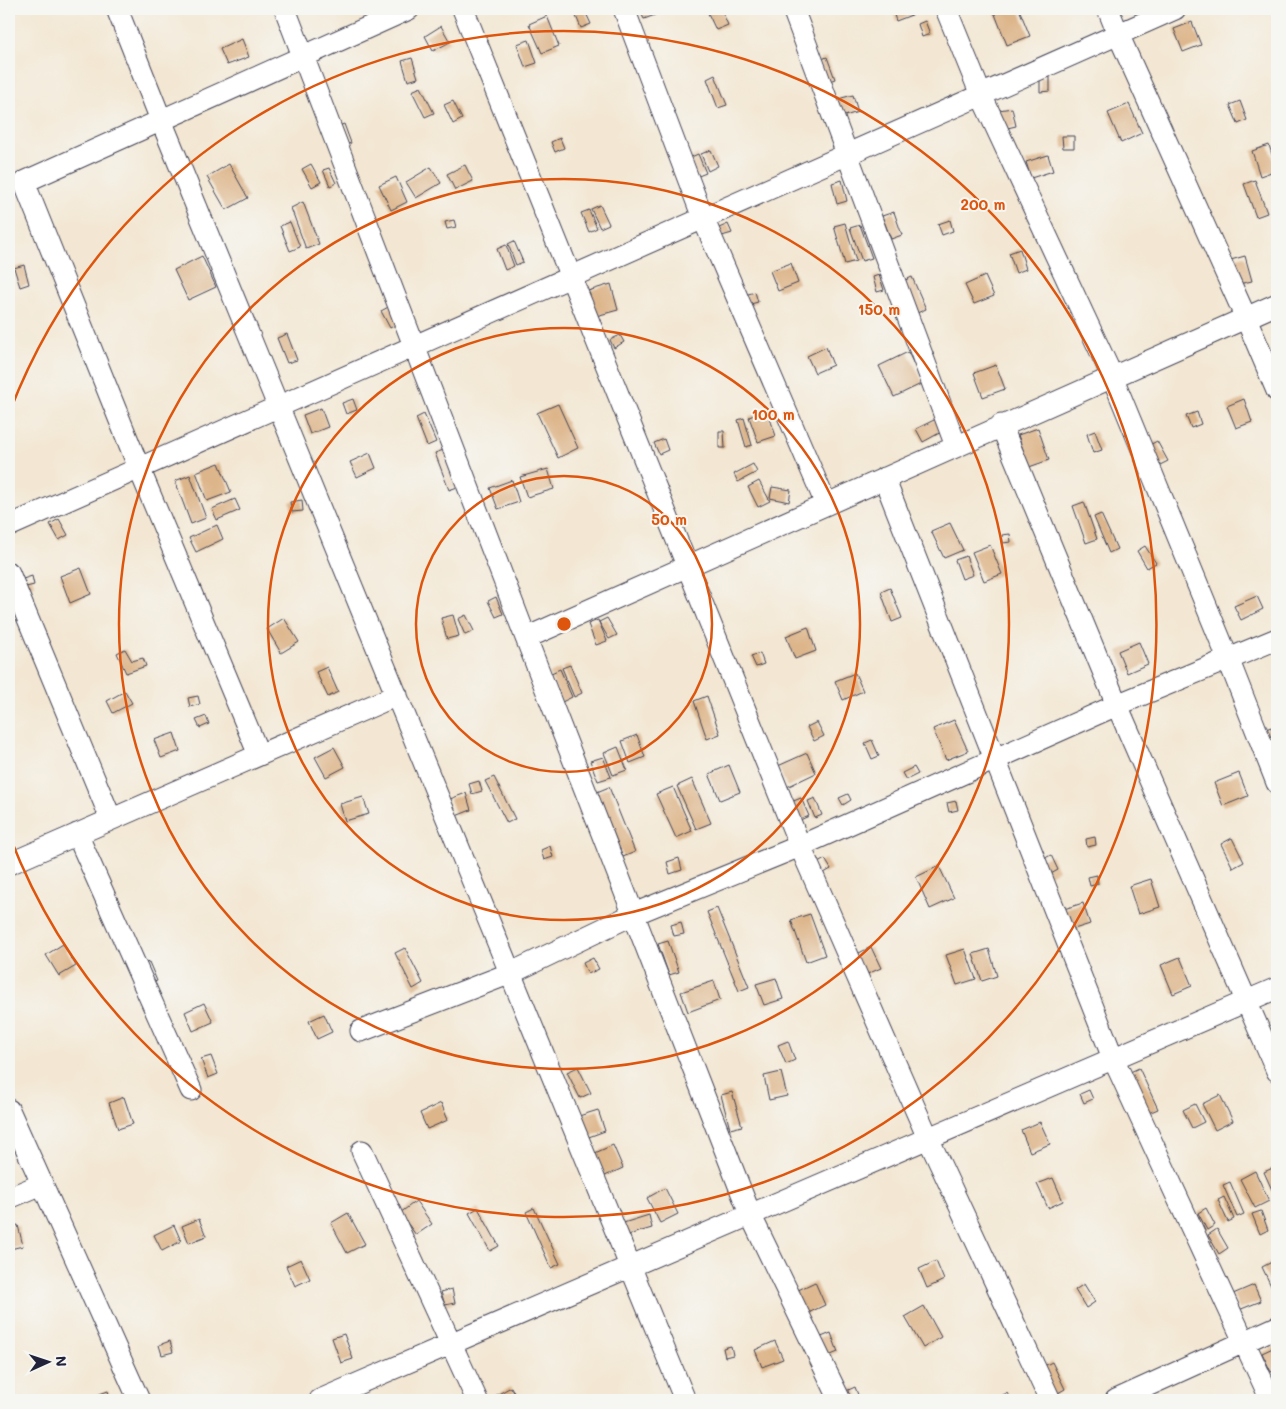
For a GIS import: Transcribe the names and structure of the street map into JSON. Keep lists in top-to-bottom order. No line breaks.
{"north":"right","rings":["200 m","150 m","100 m","50 m"]}
